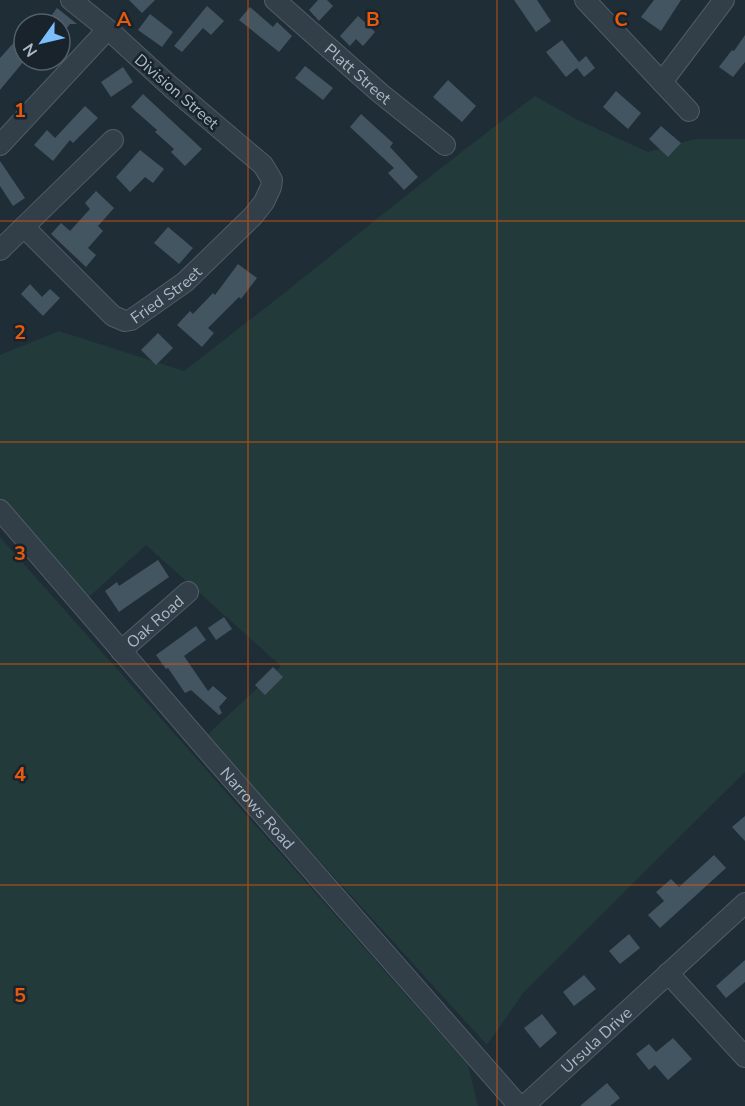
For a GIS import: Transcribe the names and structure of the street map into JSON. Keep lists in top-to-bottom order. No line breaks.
{"streets":{"street":["Platt Street","Division Street","Fried Street","Oak Road","Narrows Road","Ursula Drive"]},"crossings":[["Division Street","Fried Street"],["Oak Road","Narrows Road"]],"north":"bottom left","grid":{"columns":["A","B","C"],"rows":["1","2","3","4","5"]}}
